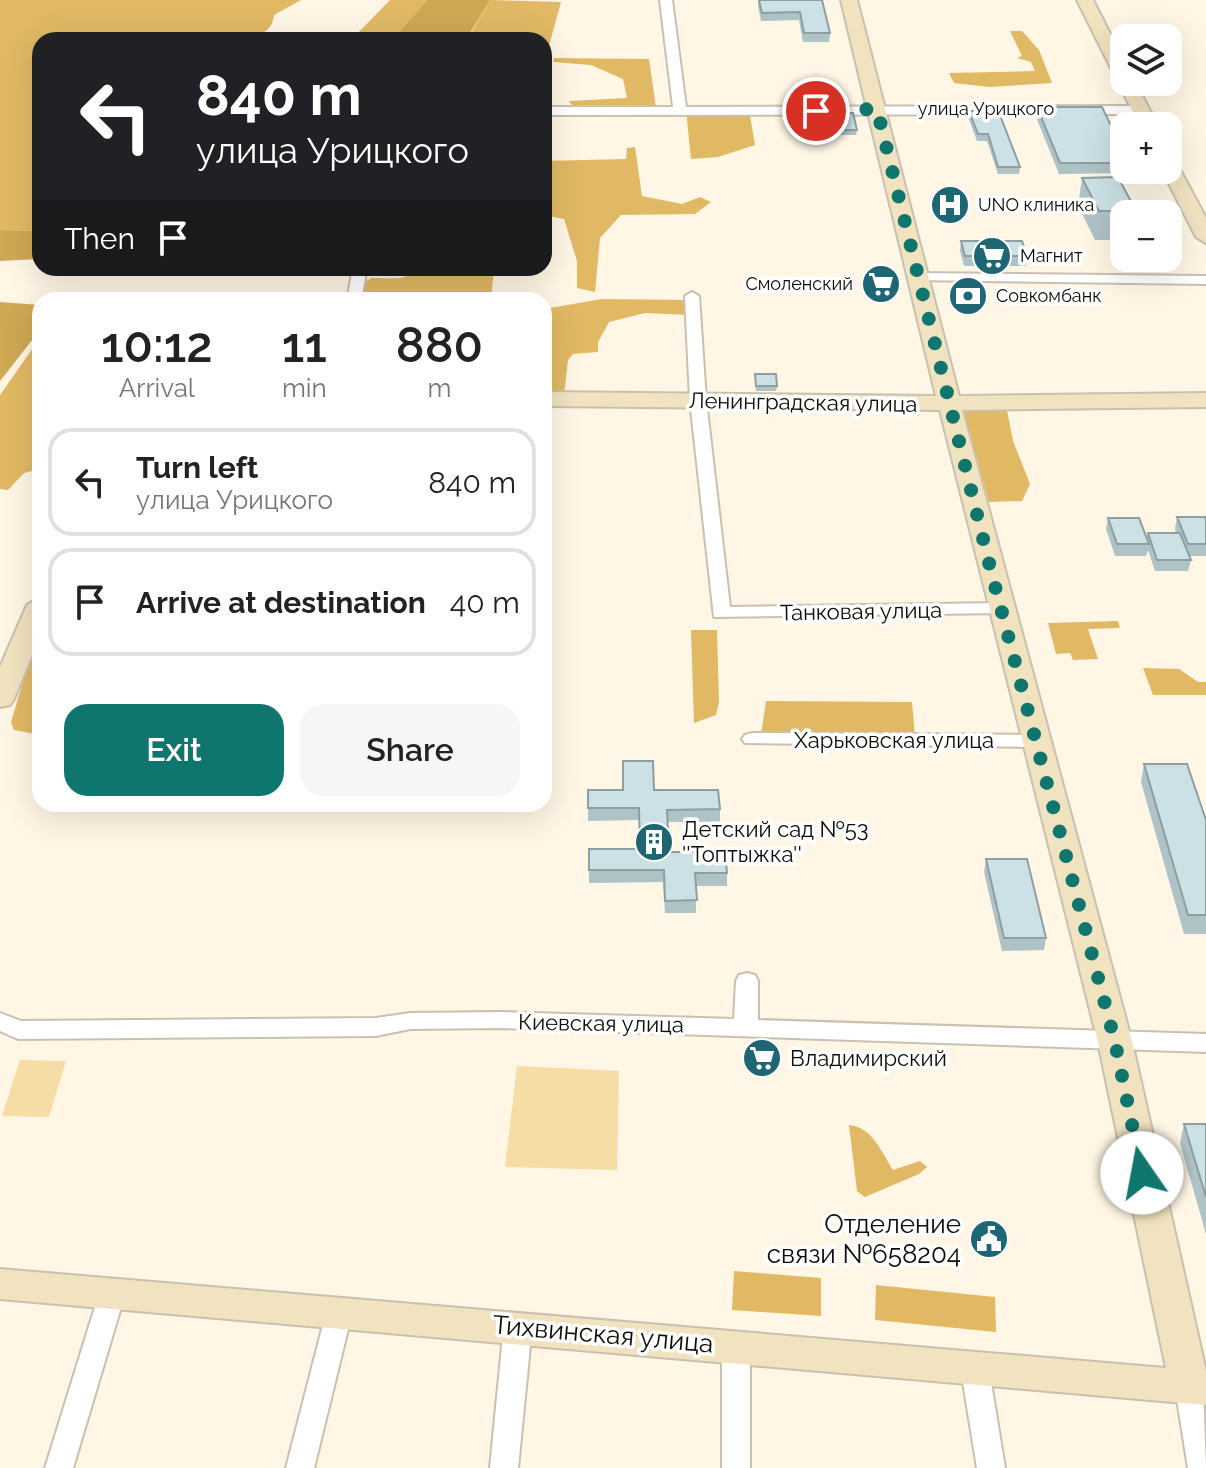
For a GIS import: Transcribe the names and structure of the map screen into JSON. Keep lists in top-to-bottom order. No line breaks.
{"streets":{"main road":["Ленинградская улица","Тихвинская улица"],"street":["улица Урицкого","Танковая улица","Харьковская улица","Киевская улица"]},"crossings":[["Ленинградская улица","Танковая улица"]],"places":{"hospital":["UNO клиника"],"supermarket":["Магнит","Смоленский","Владимирский"],"bank":["Совкомбанк"],"building":["Детский сад №53 ''Топтыжка''"],"public building":["Отделение связи №658204"]},"page":{"map_buttons":["+","−"],"turn":["840 m","улица Урицкого"],"then":"Then","eta":["10:12","Arrival","11","min","880","m"],"list":[{"name":"Turn left","note":"улица Урицкого","value":"840 m"},{"name":"Arrive at destination","value":"40 m"}],"buttons":["Exit","Share"]}}
